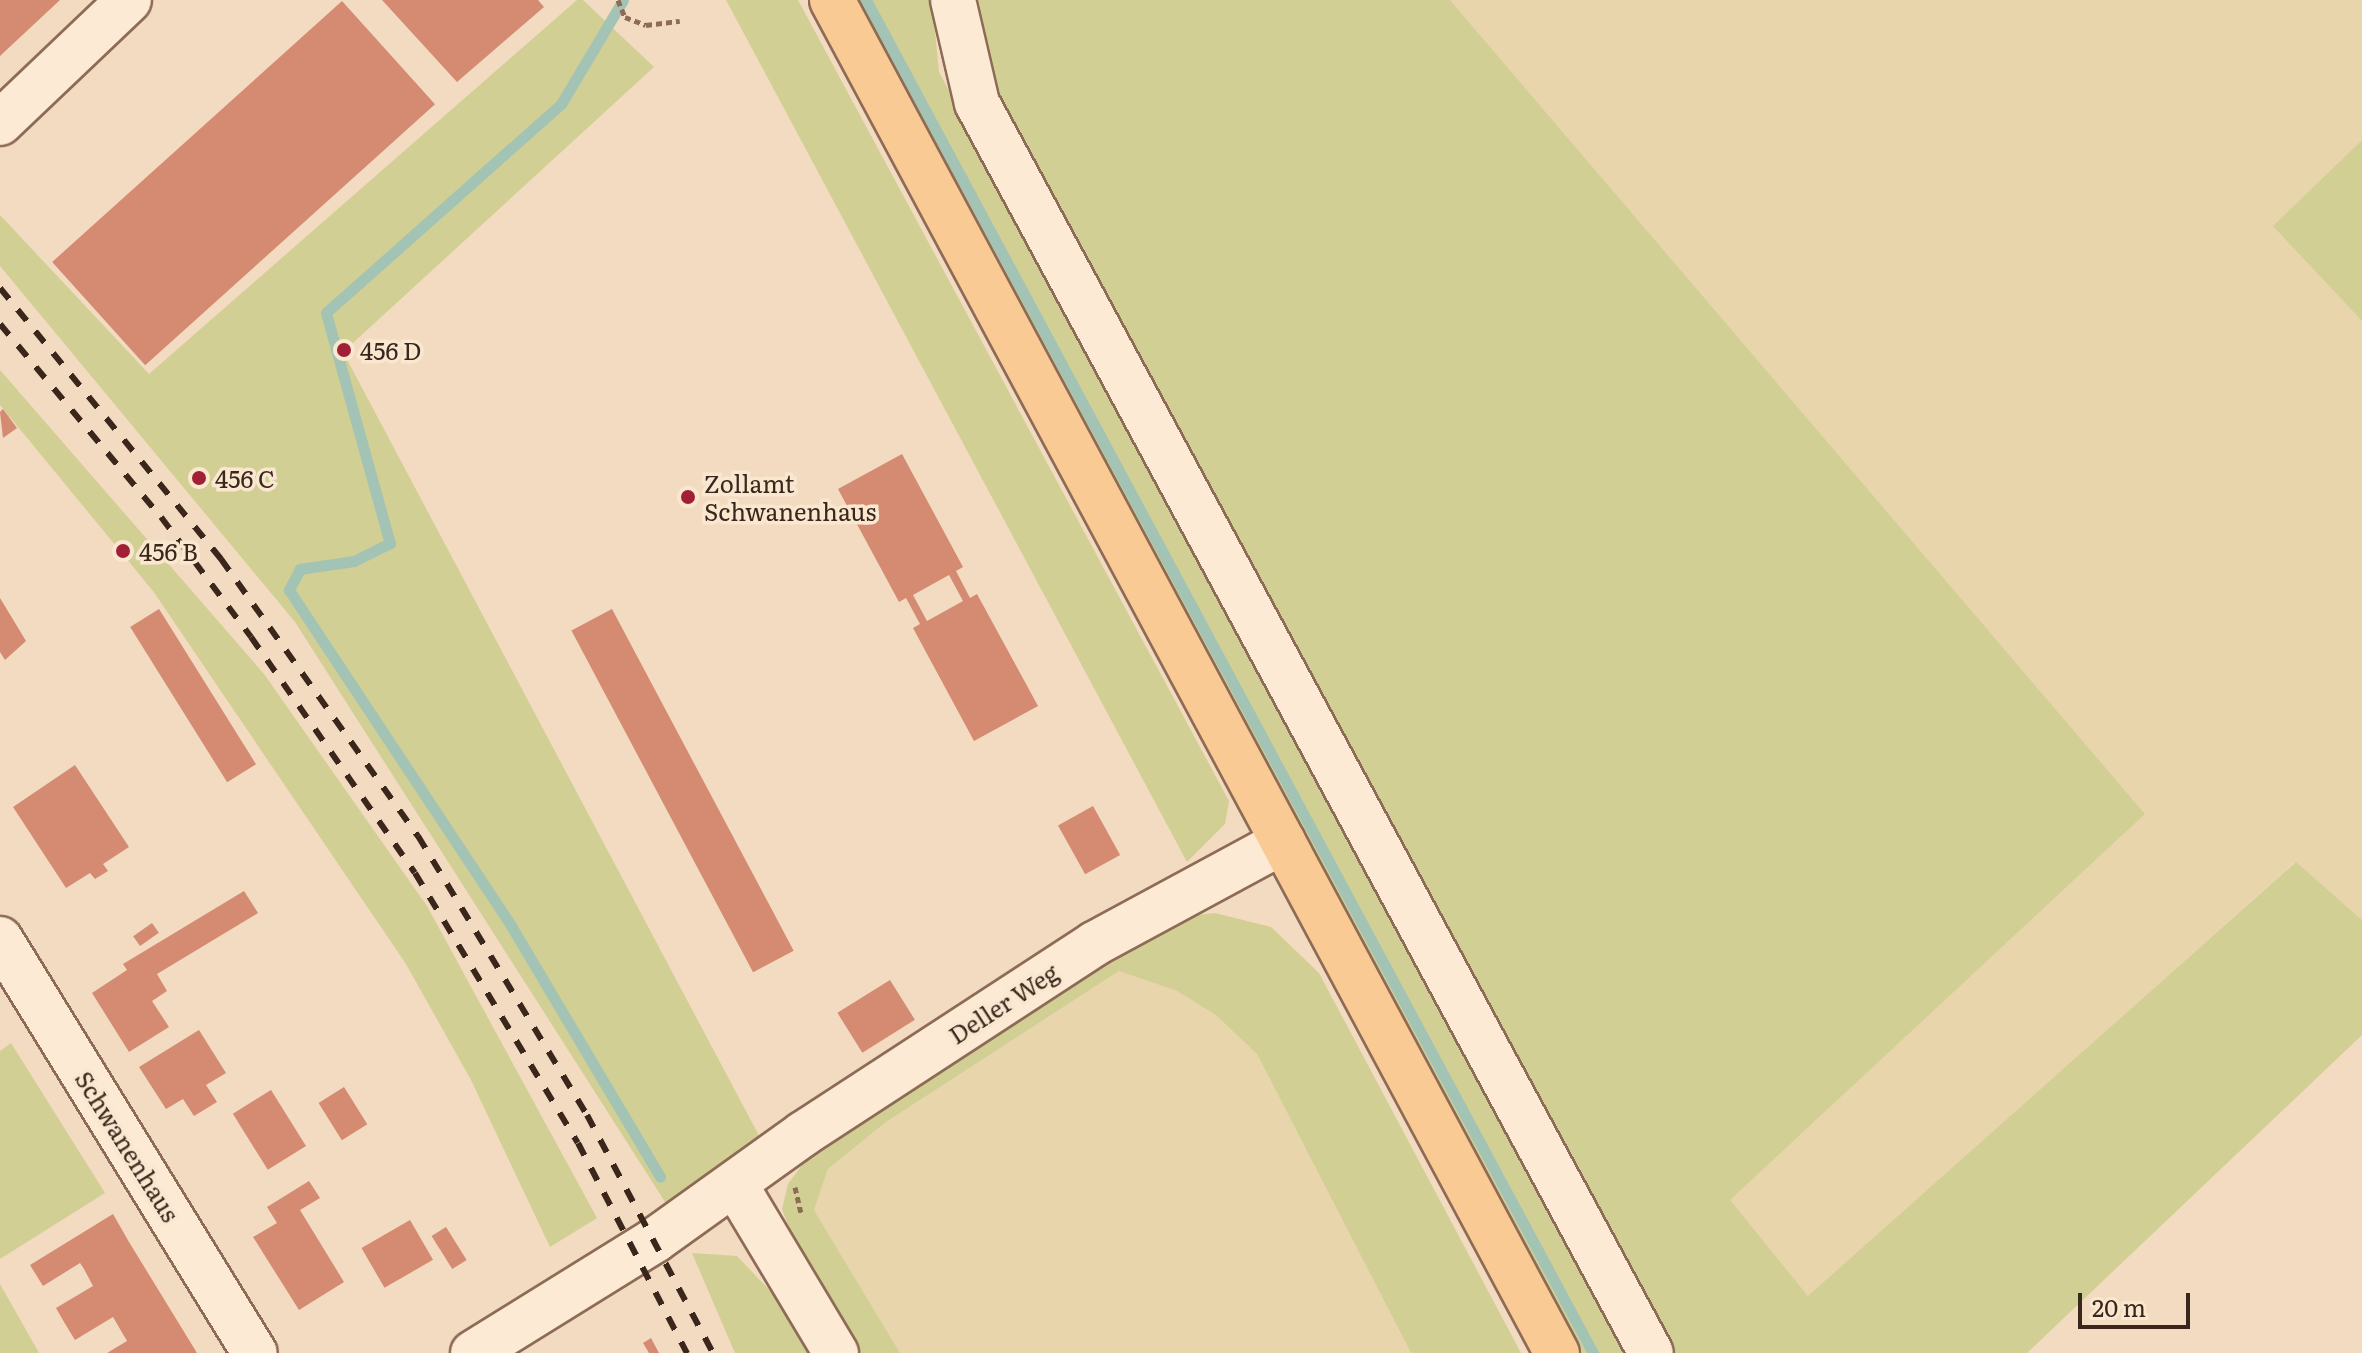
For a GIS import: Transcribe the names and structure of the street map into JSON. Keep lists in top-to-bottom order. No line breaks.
{"streets":{"street":["Deller Weg","Schwanenhaus"]},"places":["456 D","456 C","Zollamt Schwanenhaus","456 B"],"scale_bar":"20 m"}
